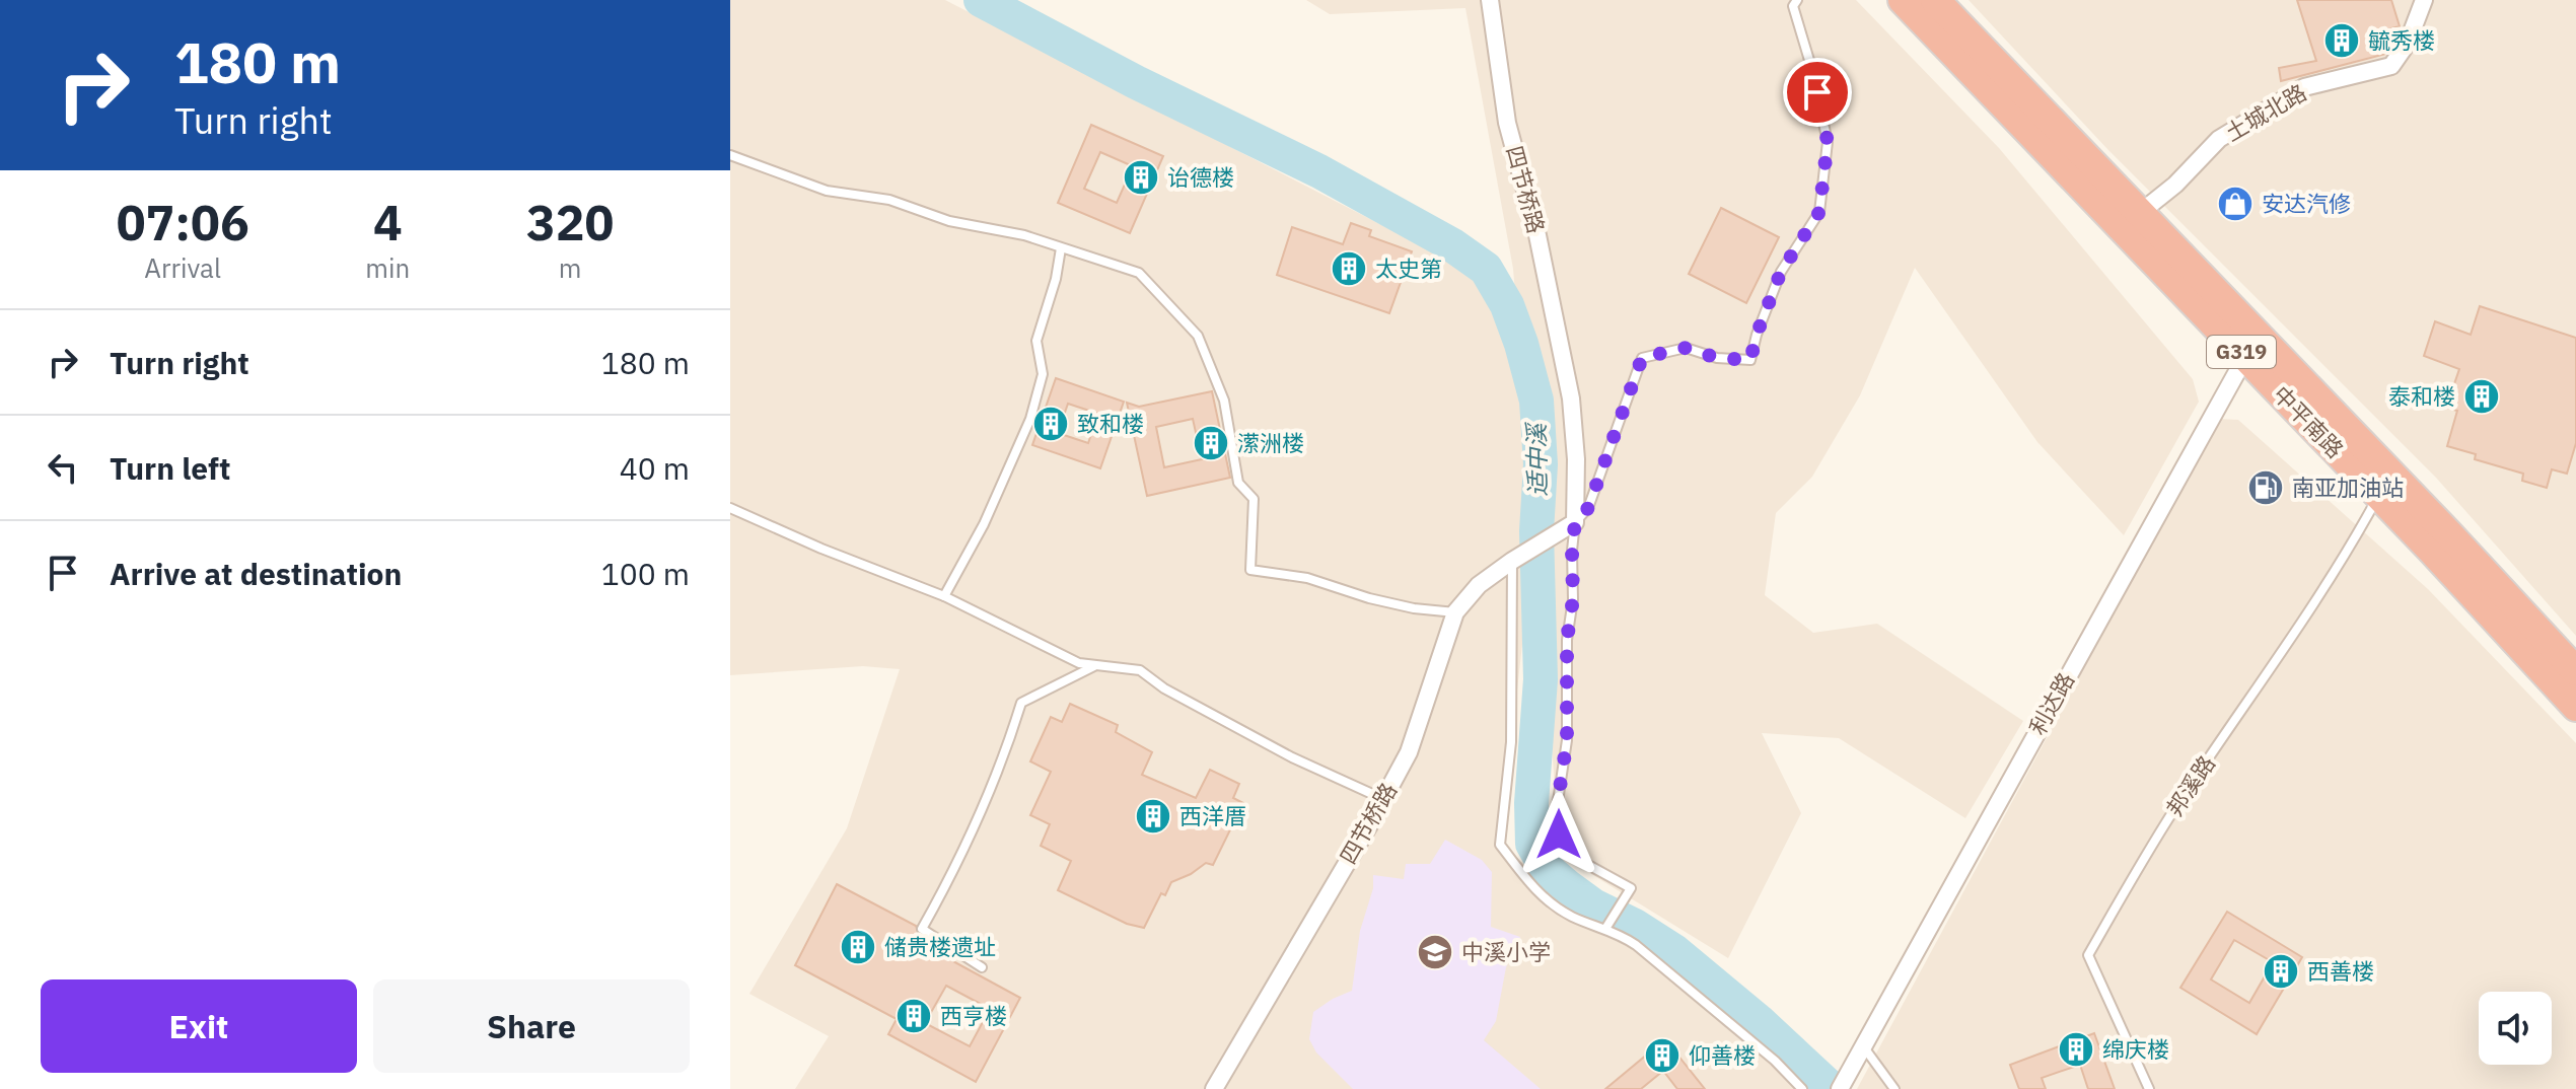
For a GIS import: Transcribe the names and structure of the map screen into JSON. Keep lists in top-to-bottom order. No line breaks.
{"streets":{"highway":["G319","中平南路"],"street":["土城北路","四节桥路","利达路"],"lane":["邦溪路"]},"crossings":[["土城北路","G319"],["中平南路","利达路"],["中平南路","邦溪路"]],"water":["适中溪"],"places":{"building":["毓秀楼","诒德楼","太史第","泰和楼","致和楼","潆洲楼","西洋厝","储贵楼遗址","西善楼","西亨楼","绵庆楼","仰善楼"],"shop":["安达汽修"],"fuel station":["南亚加油站"],"school or university":["中溪小学"]},"page":{"turn":["180 m","Turn right"],"eta":["07:06","Arrival","4","min","320","m"],"list":[{"name":"Turn right","value":"180 m"},{"name":"Turn left","value":"40 m"},{"name":"Arrive at destination","value":"100 m"}],"buttons":["Exit","Share"]}}
